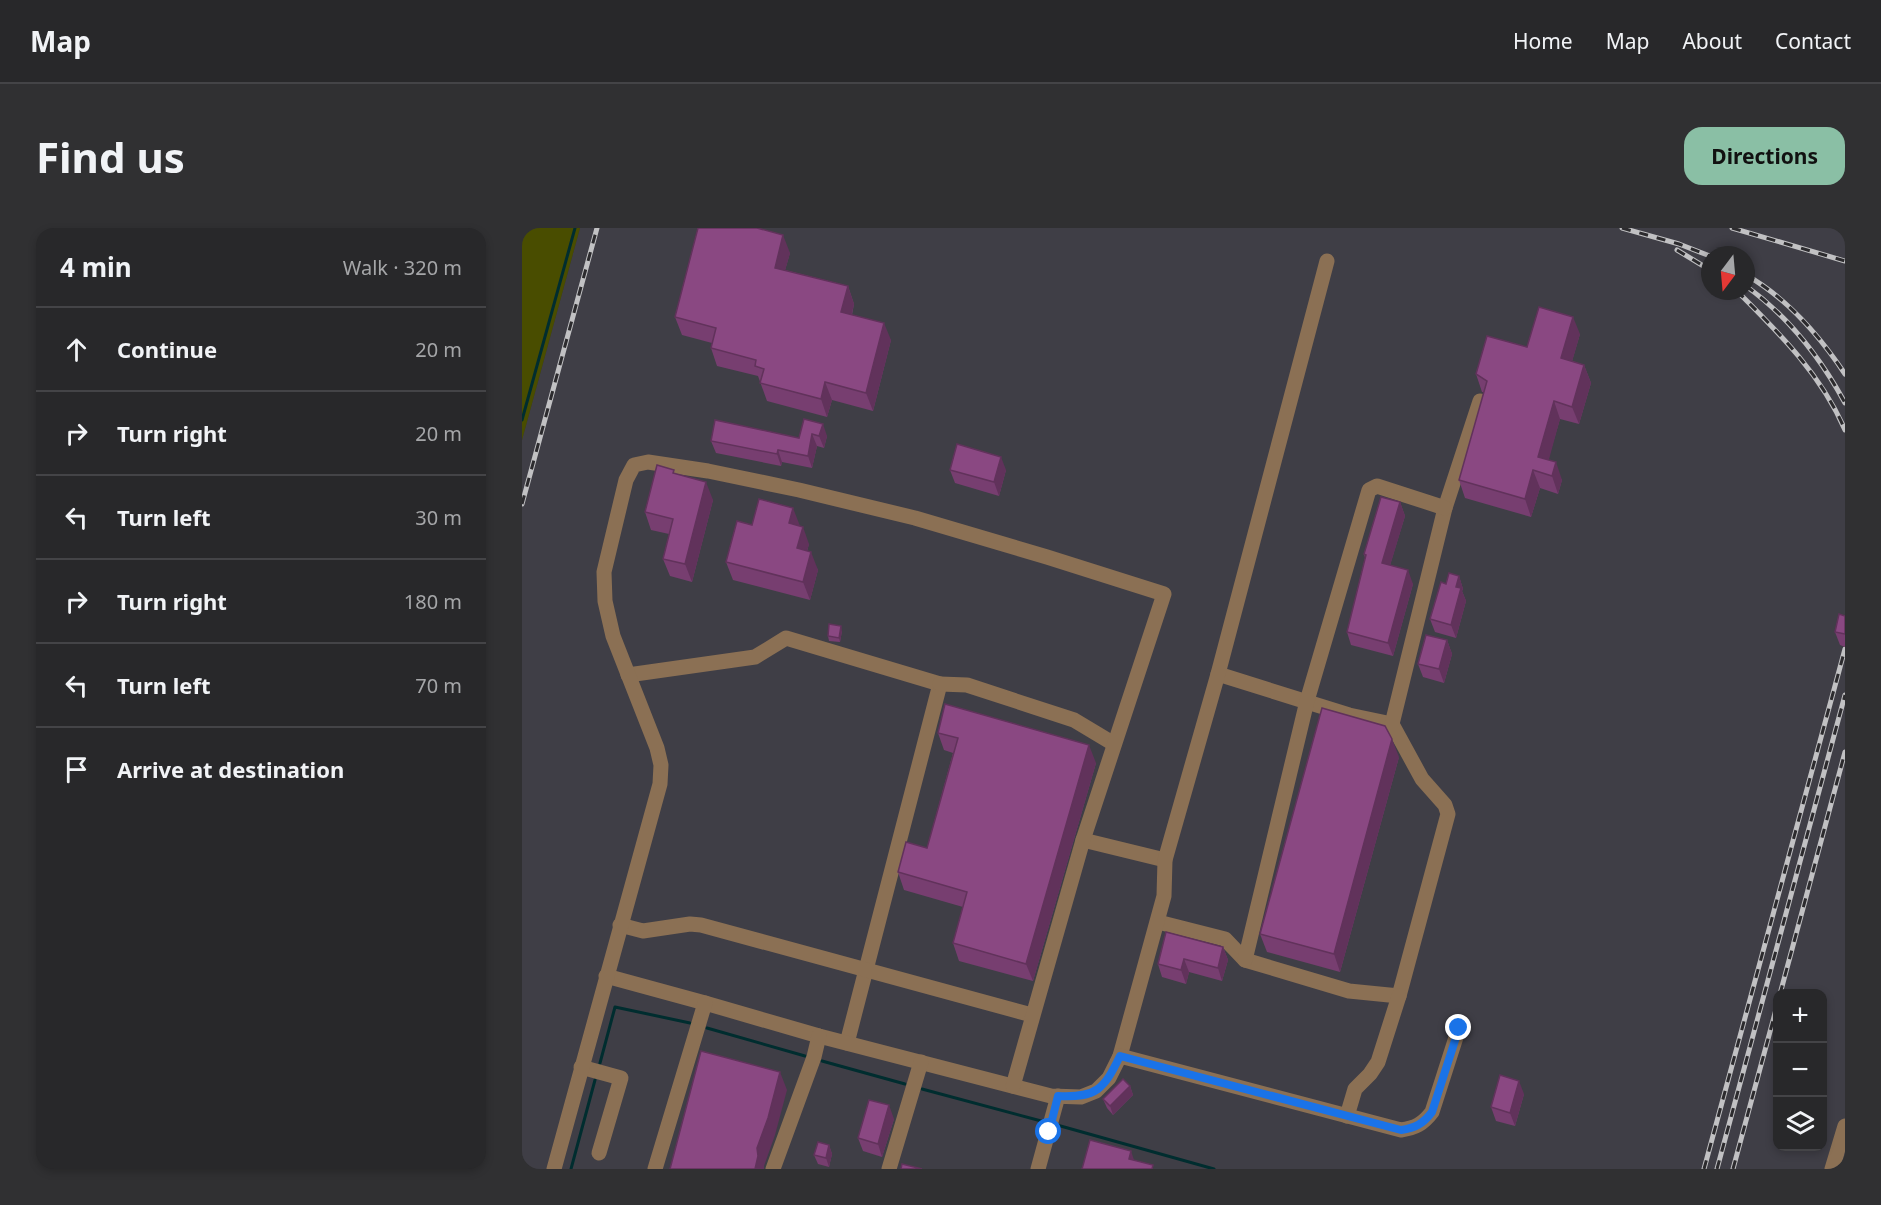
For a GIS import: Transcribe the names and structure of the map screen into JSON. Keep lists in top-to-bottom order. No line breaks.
{"north":"bottom","page":{"header":"Map","nav":["Home","Map","About","Contact"],"buttons":"Directions","title":"Find us","heading":["4 min","Walk · 320 m"],"list":[["Continue","20 m"],["Turn right","20 m"],["Turn left","30 m"],["Turn right","180 m"],["Turn left","70 m"],"Arrive at destination"],"map_buttons":["+","−"]}}
